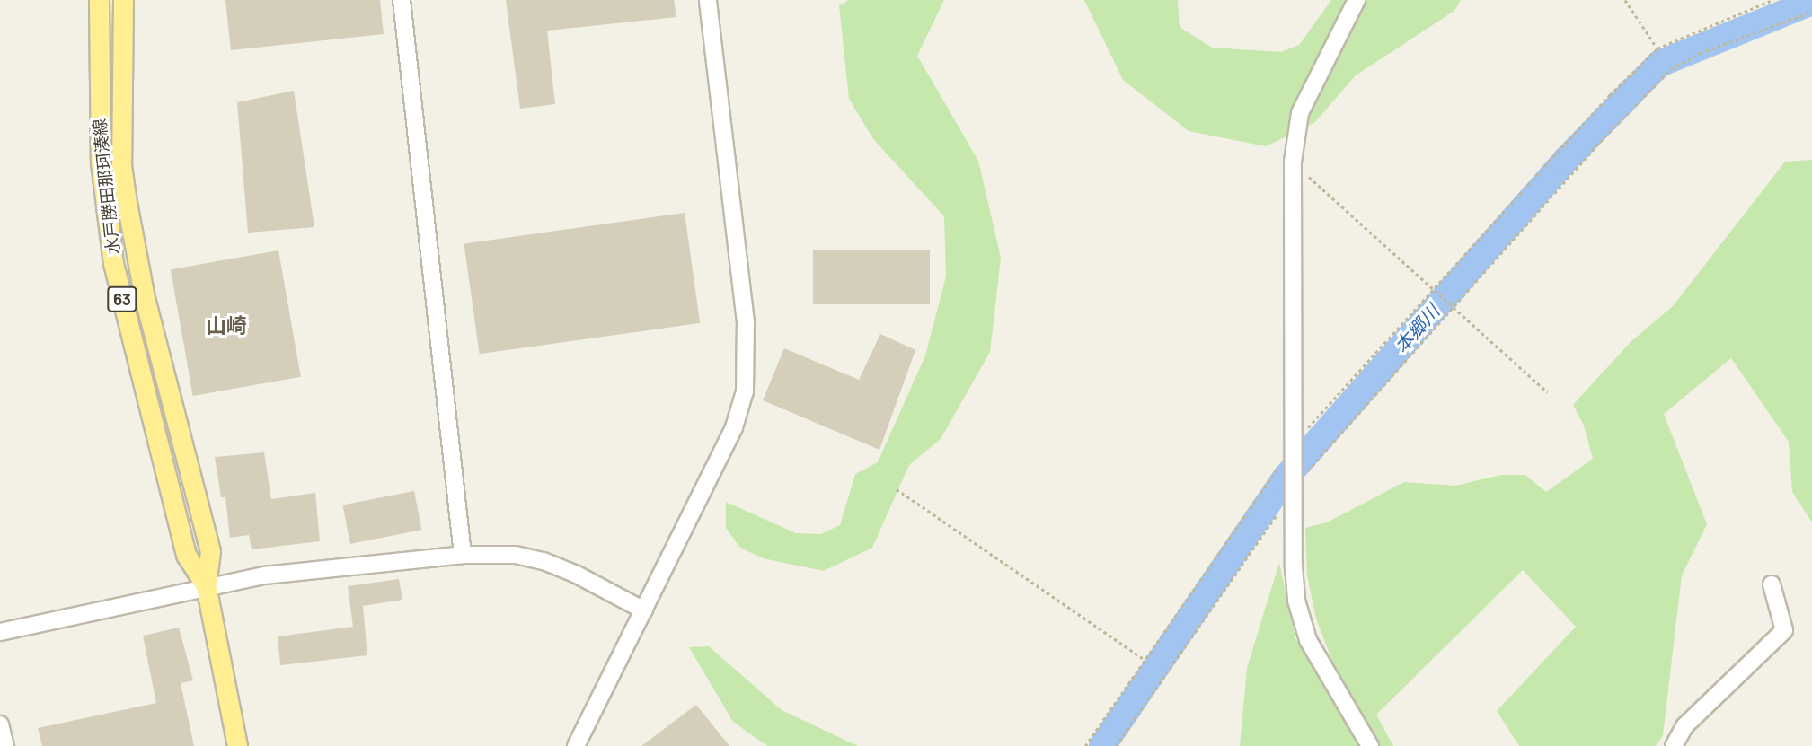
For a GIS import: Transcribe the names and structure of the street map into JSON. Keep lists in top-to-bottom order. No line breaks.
{"streets":{"main road":["水戸勝田那珂湊線","63"]},"districts":["山崎"],"water":["本郷川"]}
